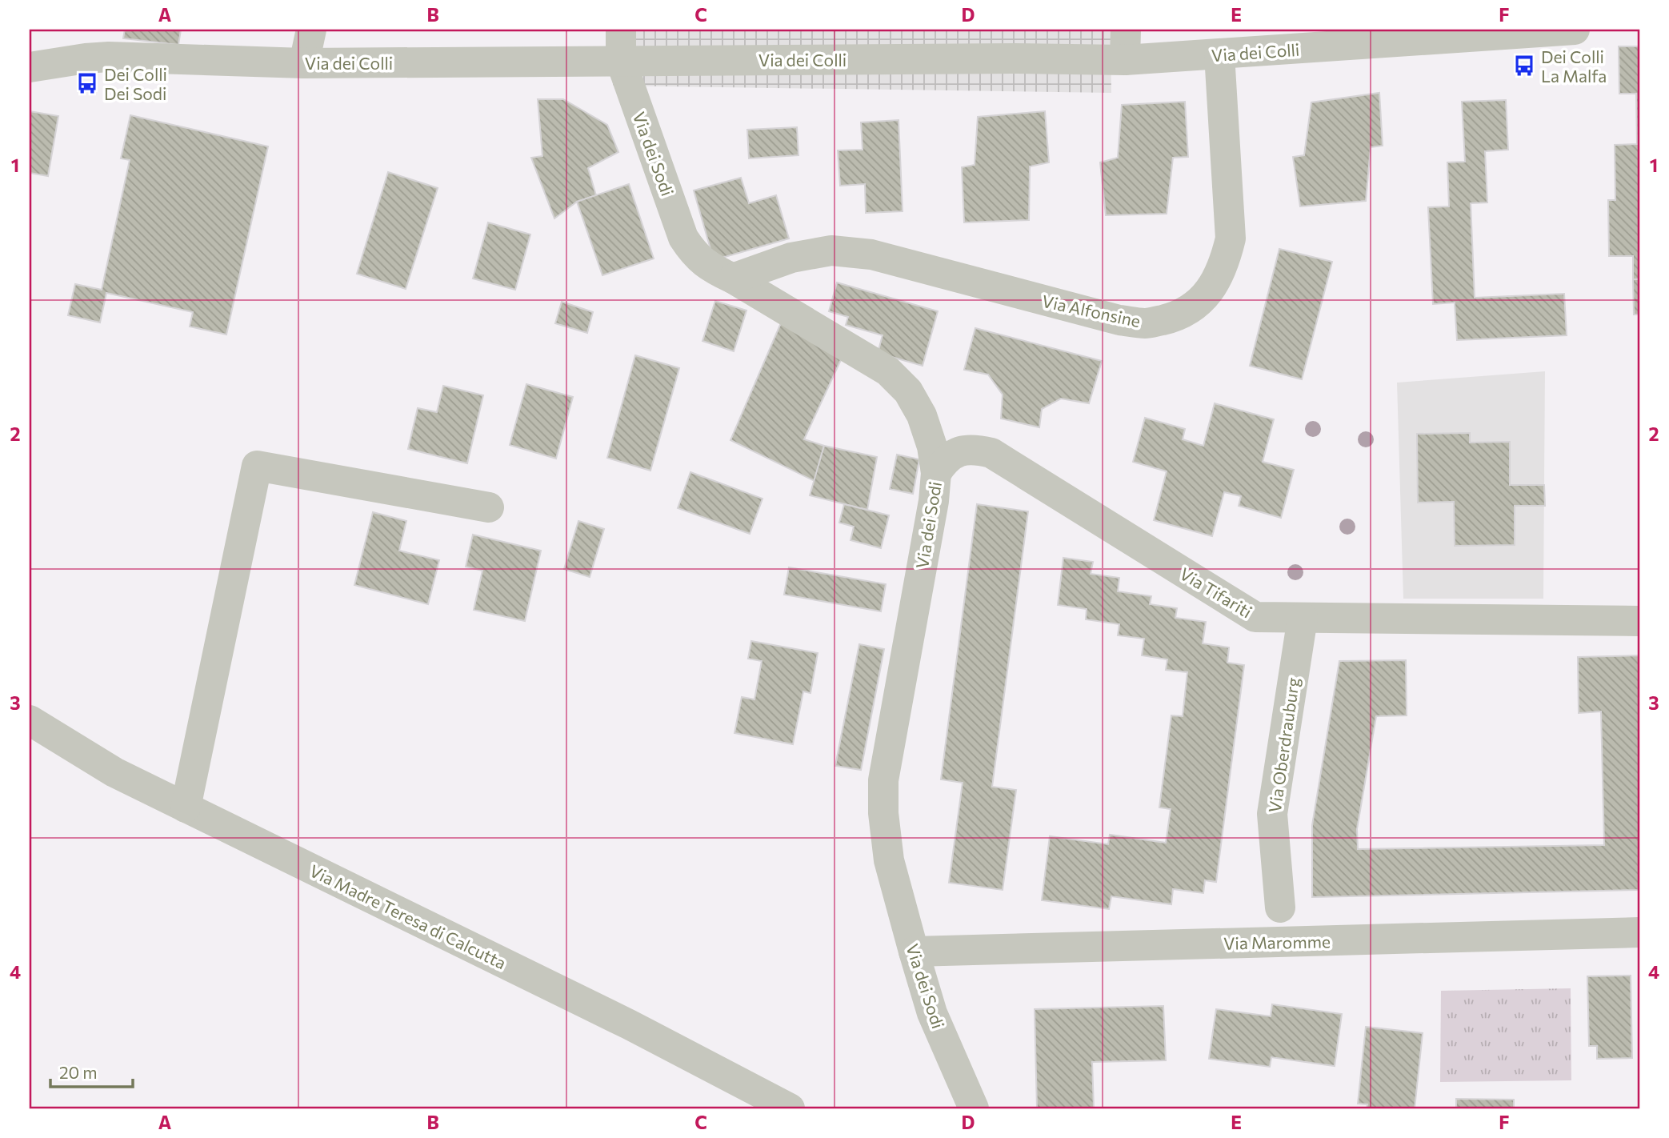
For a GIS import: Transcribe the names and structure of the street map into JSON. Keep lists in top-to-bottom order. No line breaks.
{"streets":{"street":["Via dei Colli","Via dei Sodi","Via Alfonsine","Via Tifariti","Via Oberdrauburg","Via Madre Teresa di Calcutta","Via Maromme"]},"crossings":[["Via dei Colli","Via dei Sodi"],["Via dei Colli","Via Alfonsine"],["Via dei Sodi","Via Alfonsine"],["Via dei Sodi","Via Tifariti"],["Via dei Sodi","Via Maromme"],["Via Tifariti","Via Oberdrauburg"]],"places":{"bus stop":["Dei Colli La Malfa","Dei Colli Dei Sodi"]},"scale_bar":"20 m","grid":{"columns":["A","B","C","D","E","F"],"rows":["1","2","3","4"]}}
